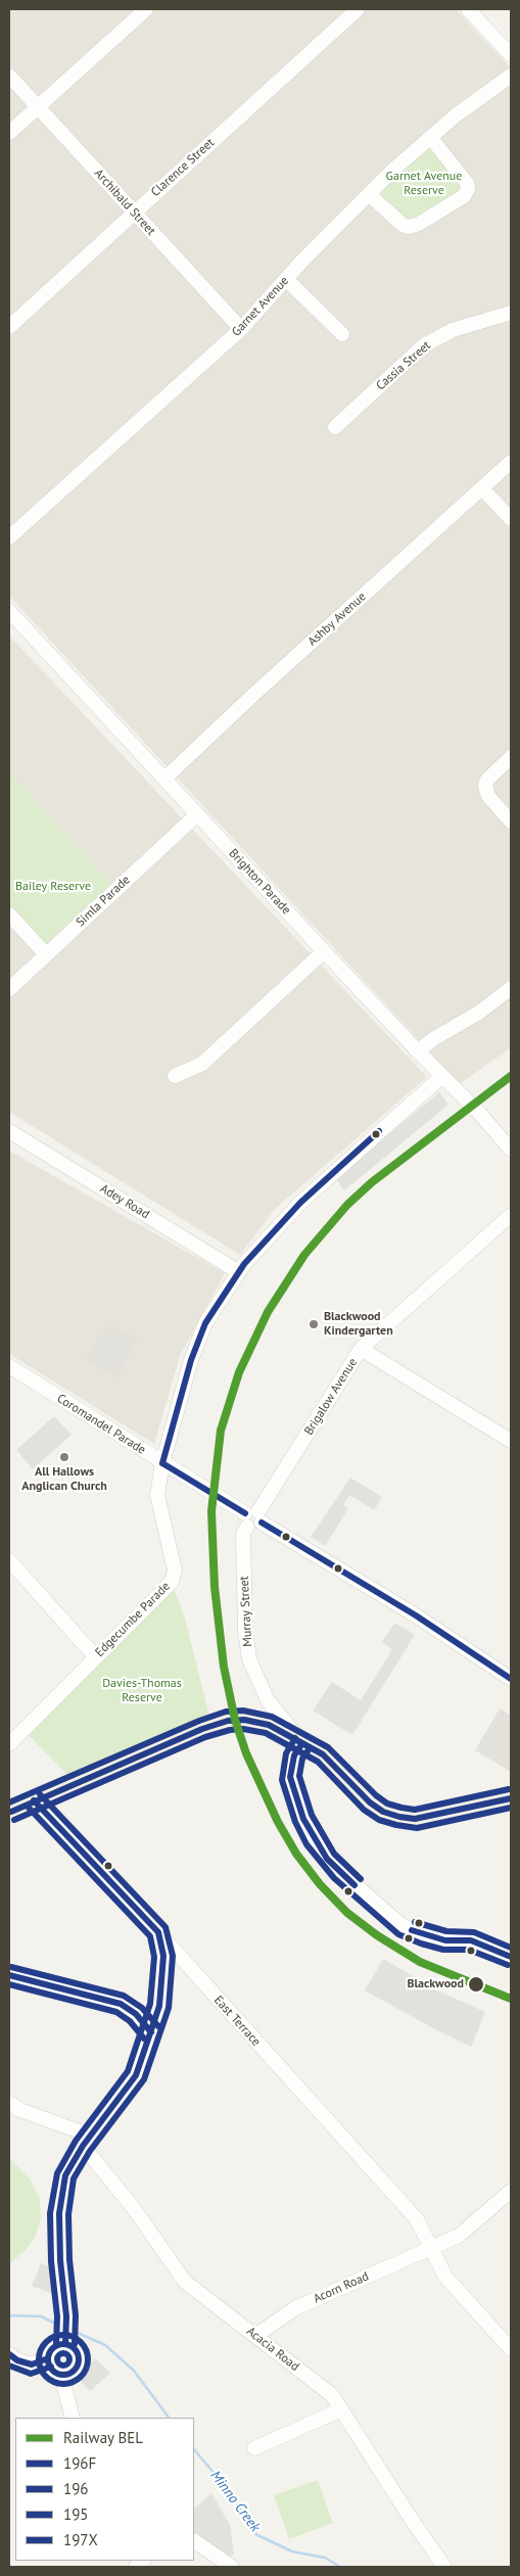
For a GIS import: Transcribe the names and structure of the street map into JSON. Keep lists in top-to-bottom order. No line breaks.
{"streets":{"street":["Clarence Street","Archibald Street","Garnet Avenue","Cassia Street","Ashby Avenue","Brighton Parade","Simla Parade","Adey Road","Brigalow Avenue","Coromandel Parade","Murray Street","Edgecumbe Parade","East Terrace","Acorn Road","Acacia Road"]},"crossings":[["Clarence Street","Archibald Street"],["Archibald Street","Garnet Avenue"],["Ashby Avenue","Brighton Parade"],["Brighton Parade","Simla Parade"],["Brighton Parade","Edgecumbe Parade"],["Adey Road","Edgecumbe Parade"],["Brigalow Avenue","Coromandel Parade"],["Brigalow Avenue","Murray Street"],["Coromandel Parade","Murray Street"],["Coromandel Parade","Edgecumbe Parade"],["East Terrace","Acorn Road"],["Acorn Road","Acacia Road"]],"water":["Minno Creek"],"parks":["Garnet Avenue Reserve","Bailey Reserve","Davies-Thomas Reserve"],"places":["Blackwood Kindergarten","All Hallows Anglican Church","Blackwood"],"lines":["rail line BEL","transit line 197X","transit line 195","transit line 196F","transit line 196"],"legend":["Railway BEL","196F","196","195","197X"]}
